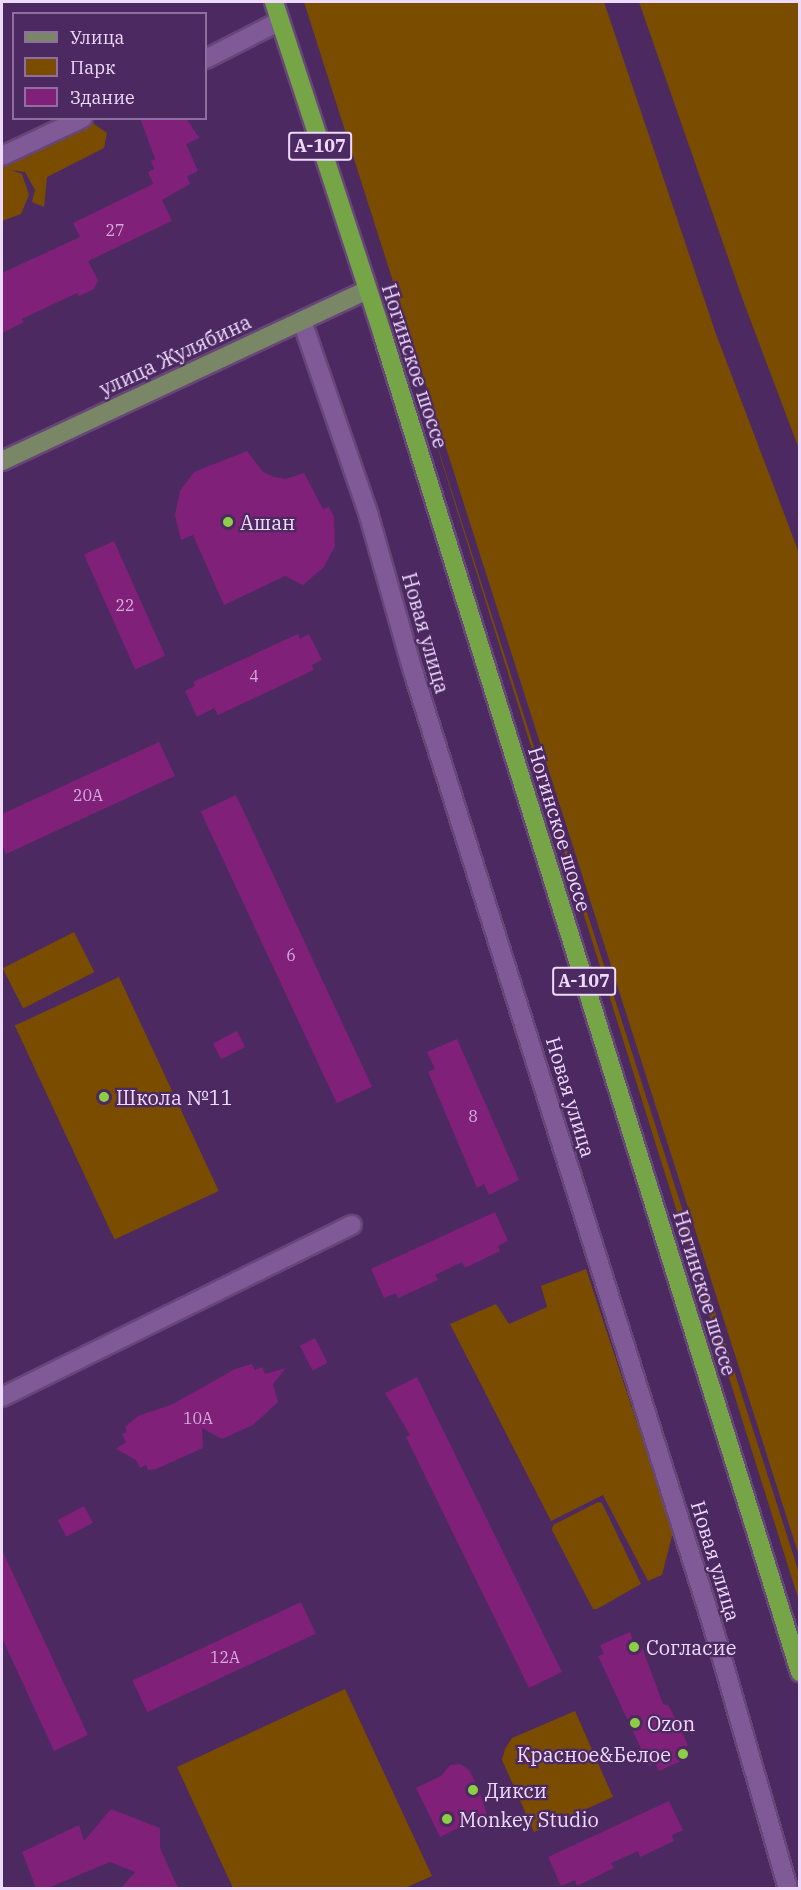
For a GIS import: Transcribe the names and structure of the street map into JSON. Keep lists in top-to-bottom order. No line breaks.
{"streets":{"highway":["А-107","Ногинское шоссе"],"main road":["улица Жулябина"],"street":["Новая улица"]},"crossings":[["улица Жулябина","Ногинское шоссе"],["улица Жулябина","Новая улица"]],"places":["Ашан","Школа №11","Согласие","Ozon","Красное&Белое","Дикси","Monkey Studio"],"house_numbers":["27","22","4","20А","6","8","10А","12А"],"legend":["Улица","Парк","Здание"]}
